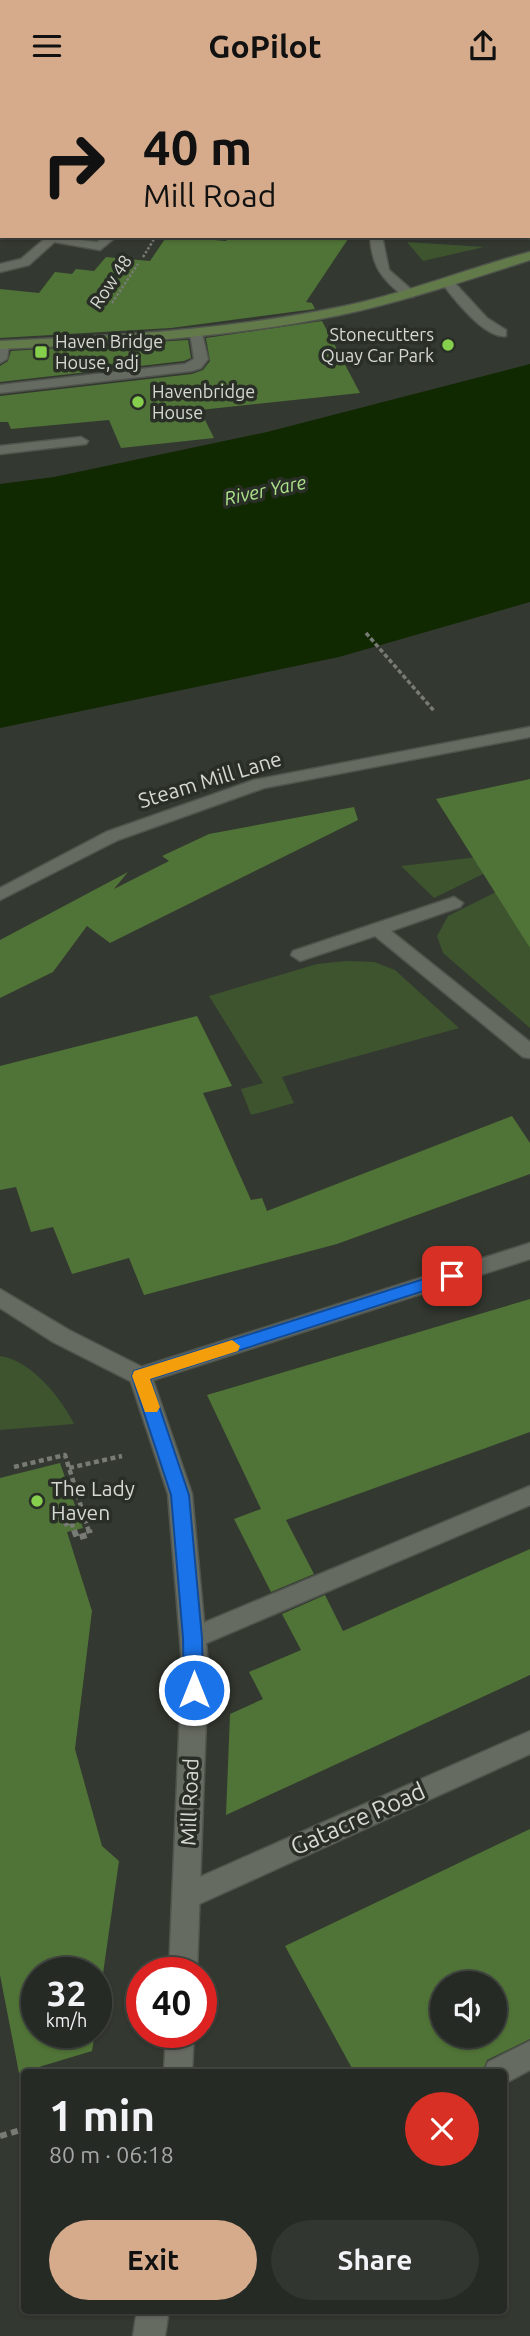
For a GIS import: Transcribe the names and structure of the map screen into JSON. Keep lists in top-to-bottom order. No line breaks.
{"streets":{"street":["Steam Mill Lane","Mill Road","Gatacre Road"],"path":["Row 48"]},"crossings":[["Mill Road","Gatacre Road"]],"water":["River Yare"],"places":{"other":["Stonecutters Quay Car Park","Havenbridge House","The Lady Haven"],"transit":["Haven Bridge House, adj"]},"page":{"header":"GoPilot","turn":["40 m","Mill Road"],"speed":"32 km/h","limit":"40","heading":["1 min","80 m · 06:18"],"buttons":["Exit","Share"]}}
